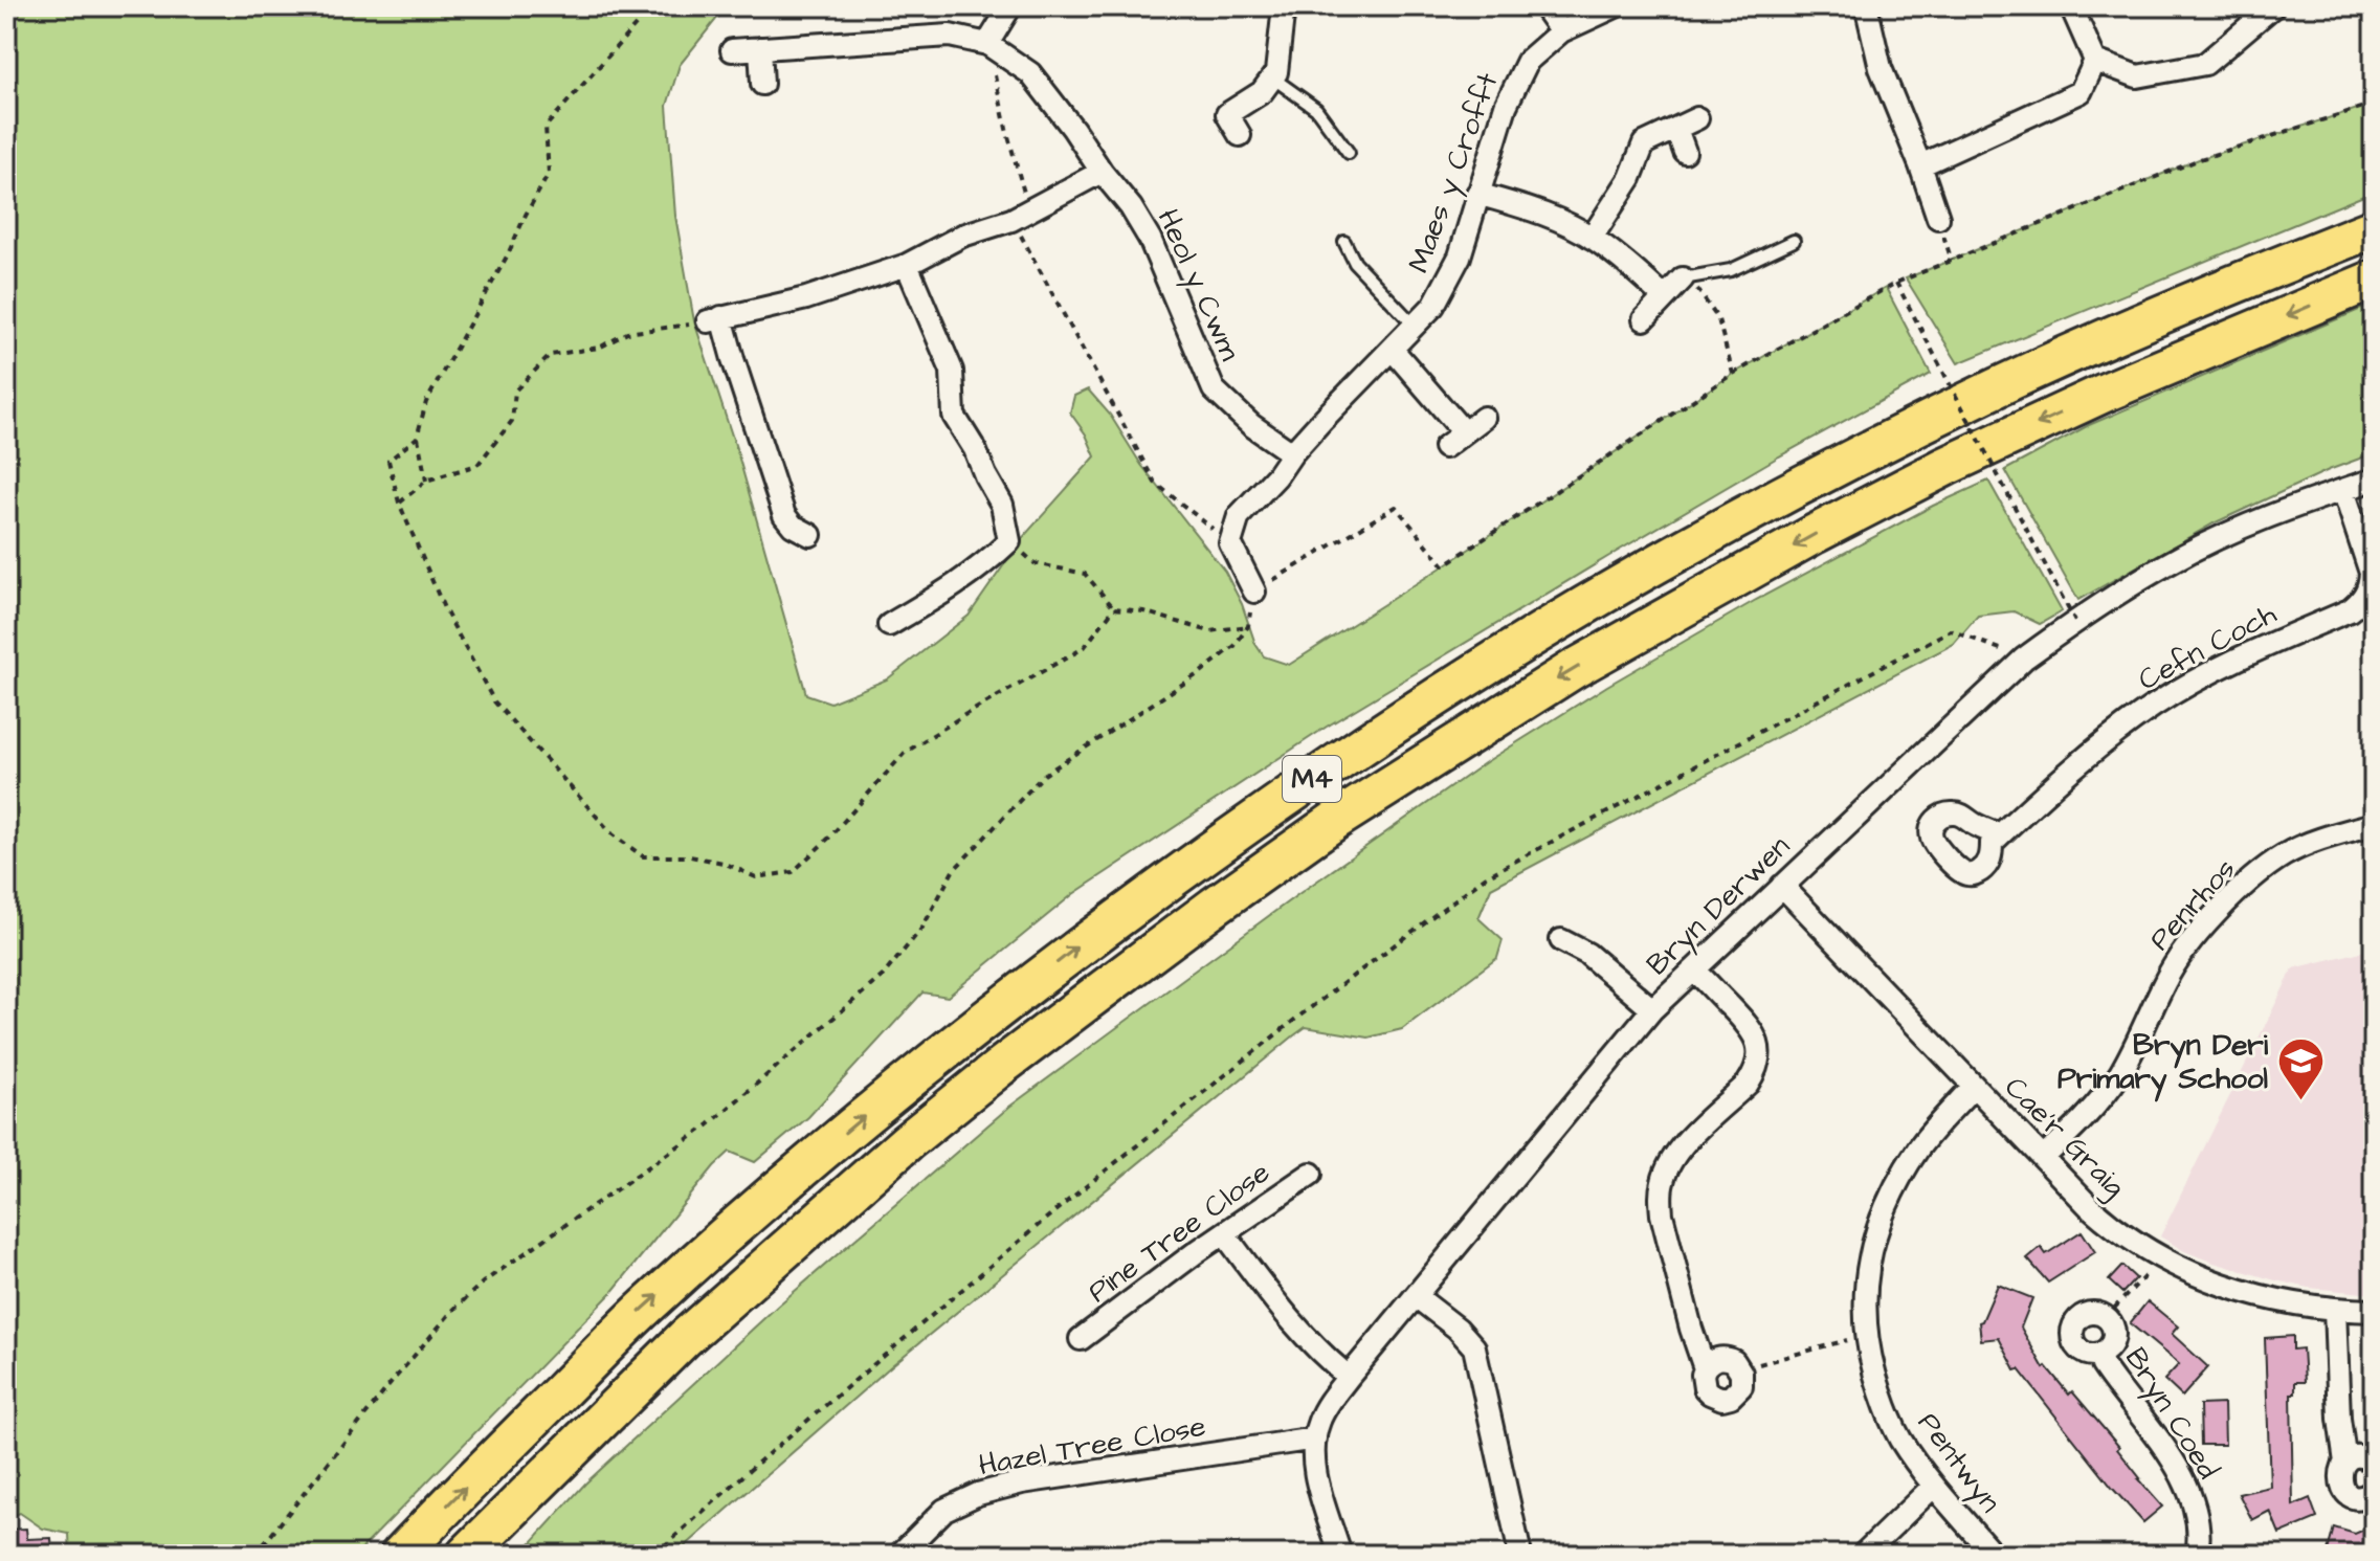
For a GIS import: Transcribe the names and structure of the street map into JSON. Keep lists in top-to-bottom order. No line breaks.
{"streets":{"highway":["M4"],"street":["Maes y Crofft","Heol y Cwm","Cefn Coch","Penrhos","Bryn Derwen","Cae'r Graig","Pine Tree Close","Bryn Coed","Hazel Tree Close","Pentwyn"]},"crossings":[["Maes y Crofft","Heol y Cwm"],["Cefn Coch","Bryn Derwen"],["Penrhos","Cae'r Graig"],["Bryn Derwen","Cae'r Graig"],["Bryn Derwen","Hazel Tree Close"],["Cae'r Graig","Pentwyn"]],"places":{"school or university":["Bryn Deri Primary School"]}}
